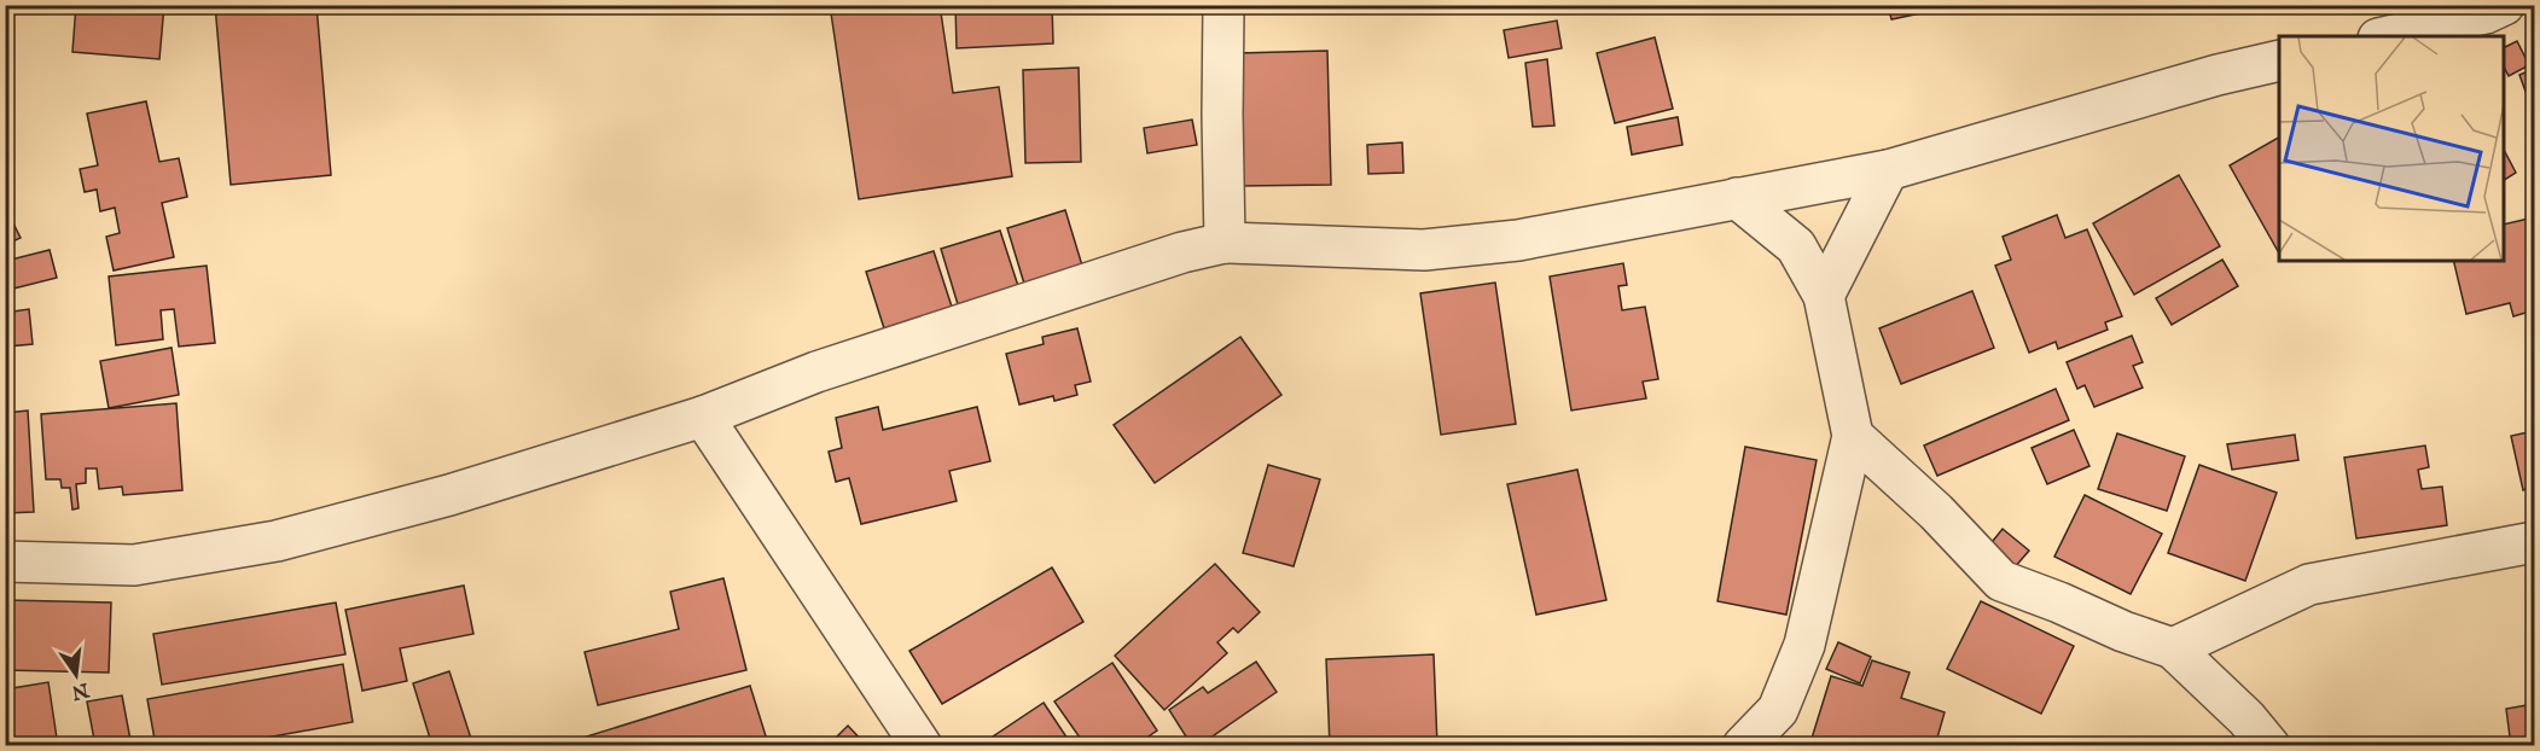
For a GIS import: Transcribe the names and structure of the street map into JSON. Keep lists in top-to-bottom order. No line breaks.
{"north":"bottom"}
